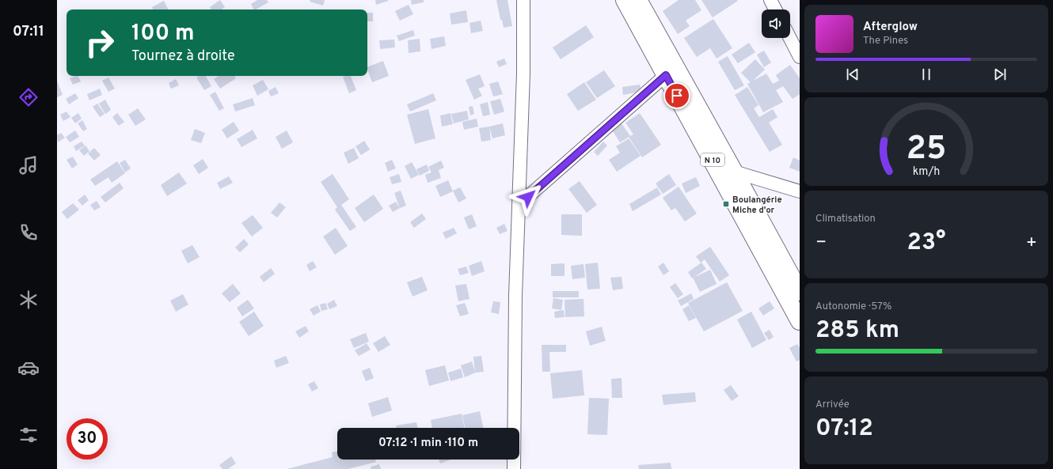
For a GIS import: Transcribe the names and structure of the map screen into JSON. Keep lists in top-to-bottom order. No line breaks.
{"streets":{"main road":["N 10"]},"places":{"transit":["Boulangérie Miche d'or"]},"page":{"tabs":"07:11","turn":["100 m","Tournez à droite"],"song":["Afterglow","The Pines"],"tile":["Climatisation",["Autonomie · 57%","285 km"],["Arrivée","07:12"]],"heat":["−","23°","+"],"limit":"30","trip":"07:12 · 1 min · 110 m","gauge":["25","km/h"]}}
